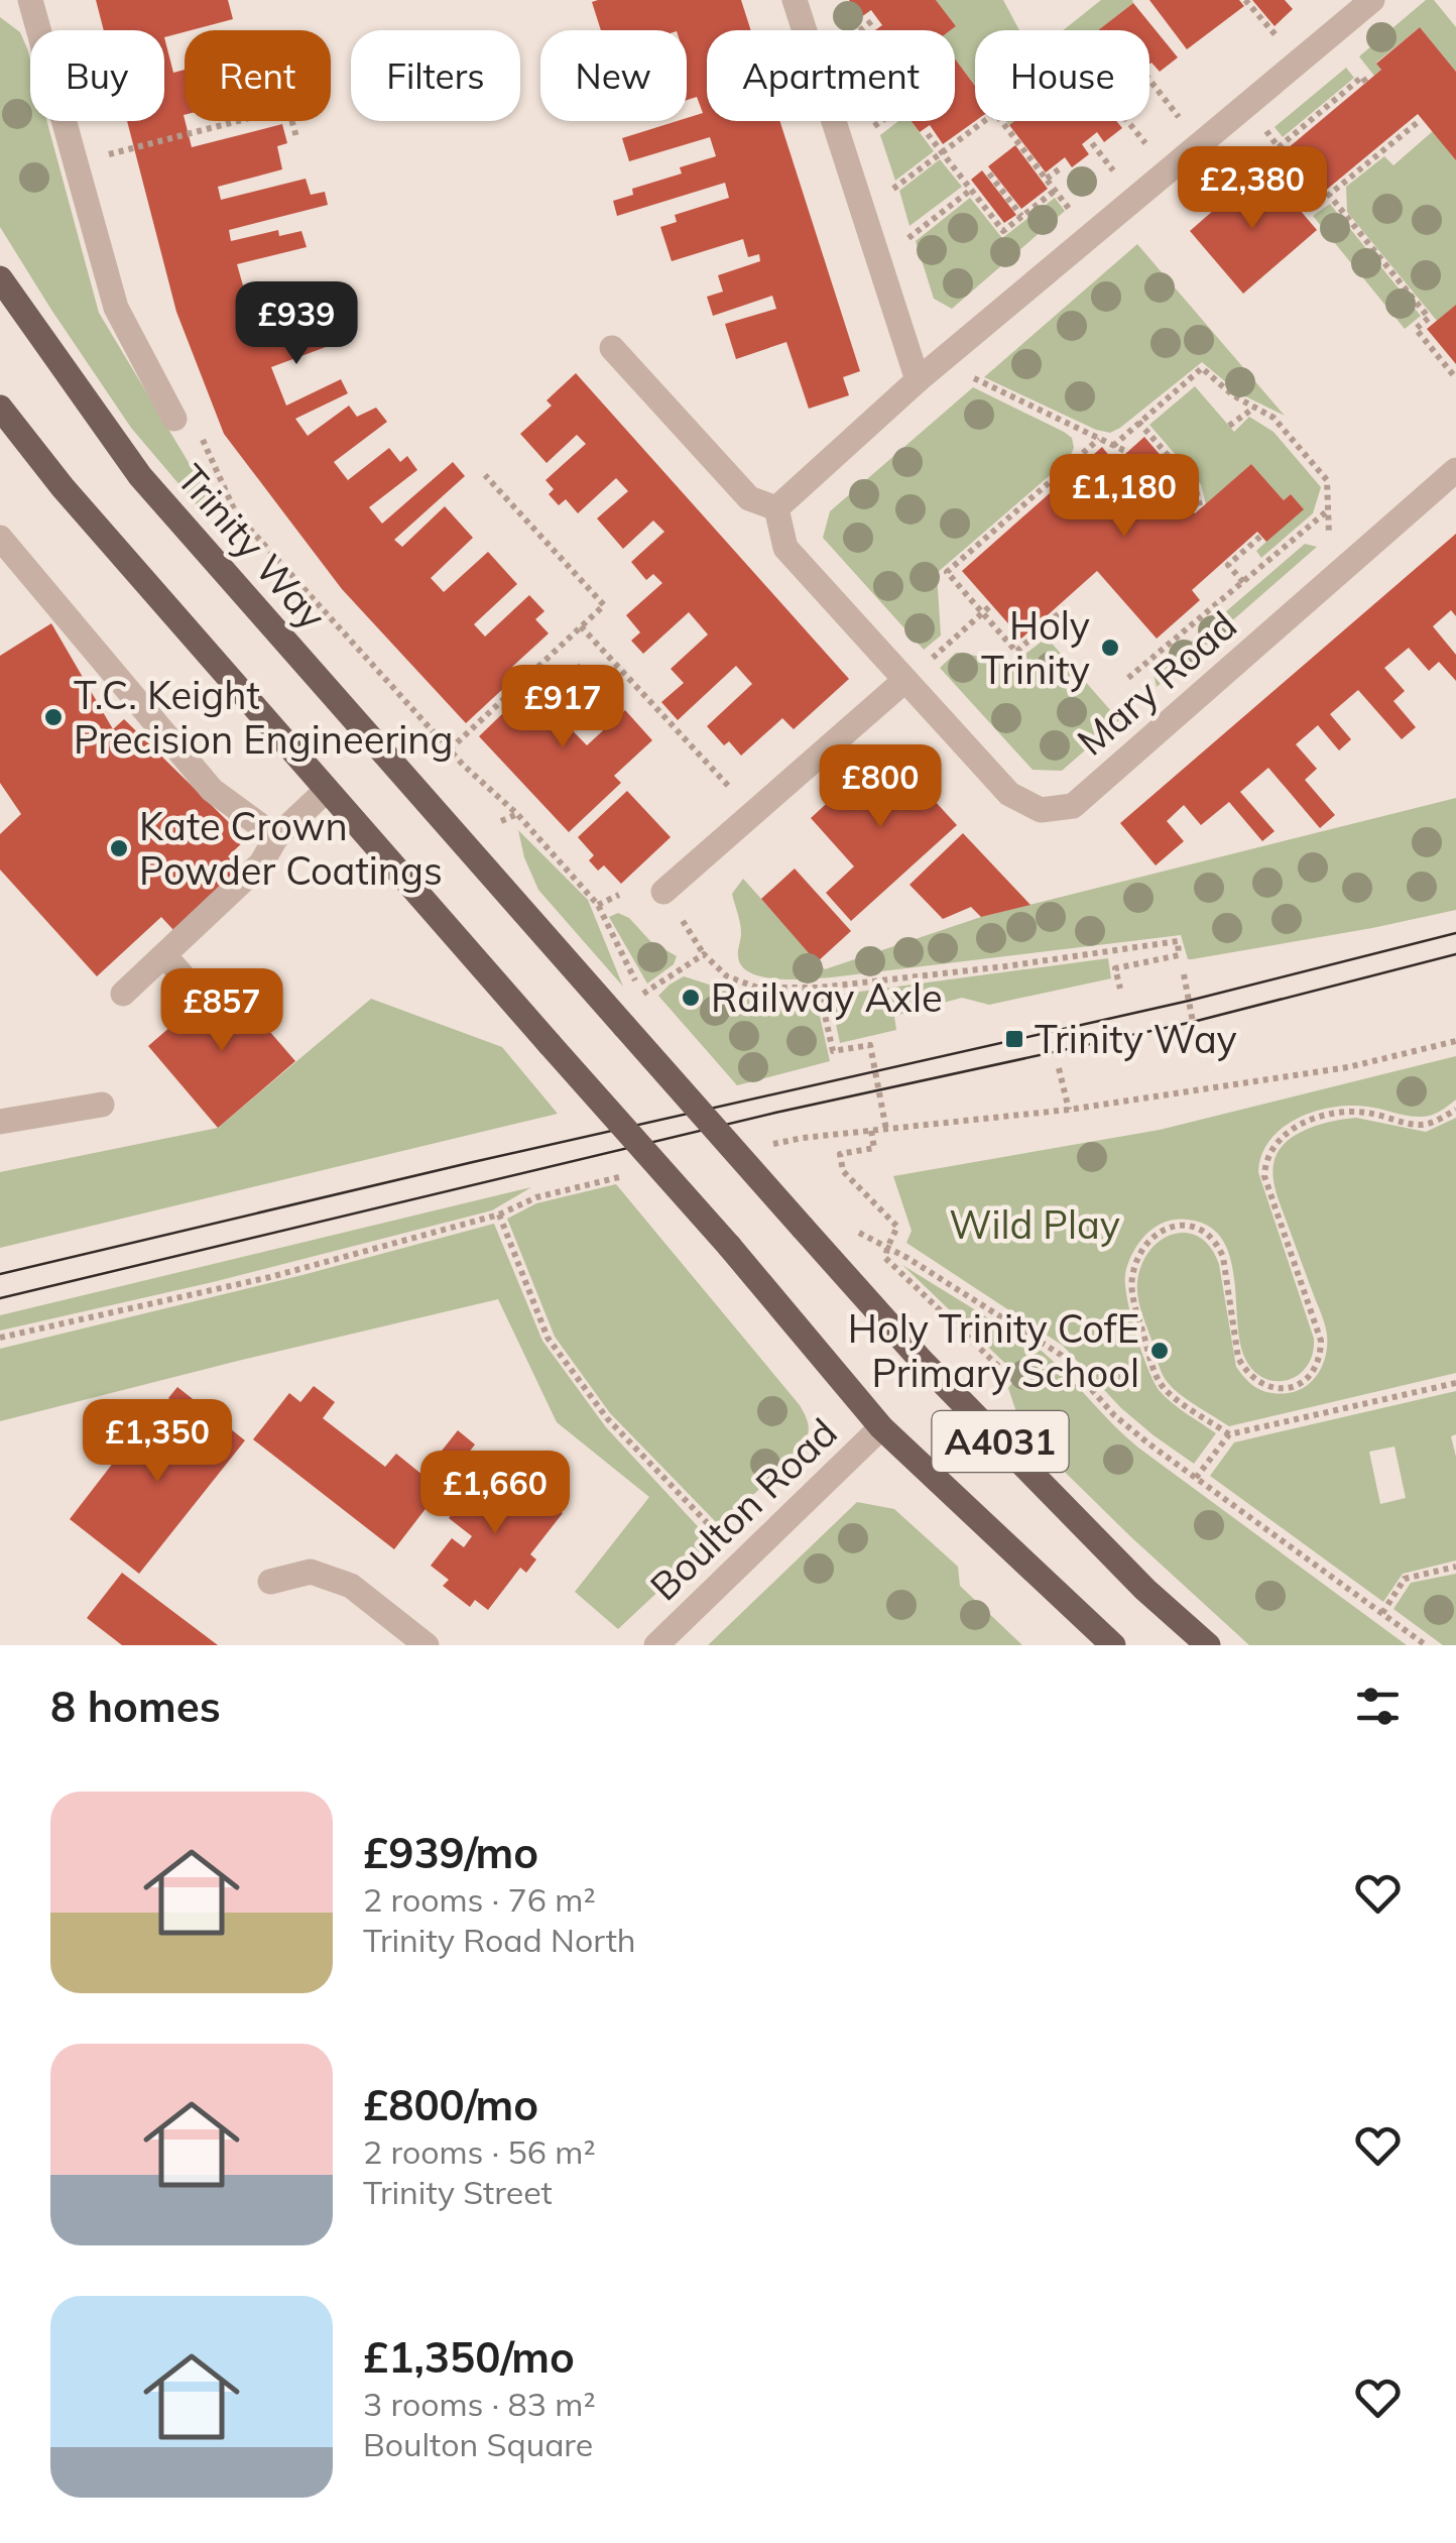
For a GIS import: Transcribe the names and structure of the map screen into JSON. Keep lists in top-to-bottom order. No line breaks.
{"streets":{"main road":["Trinity Way","A4031"],"street":["Mary Road","Boulton Road"]},"crossings":[["A4031","Boulton Road"]],"parks":["Wild Play"],"places":{"other":["Holy Trinity","T.C. Keight Precision Engineering","Kate Crown Powder Coatings","Railway Axle","Holy Trinity CofE Primary School"],"transit":["Trinity Way"]},"page":{"chip":["Buy","Rent","Filters","New","Apartment","House"],"price":["£2,380","£939","£1,180","£917","£800","£857","£1,350","£1,660"],"heading":"8 homes","list":[{"name":"£939/mo","note":"2 rooms · 76 m² · Trinity Road North"},{"name":"£800/mo","note":"2 rooms · 56 m² · Trinity Street"},{"name":"£1,350/mo","note":"3 rooms · 83 m² · Boulton Square"}]}}
